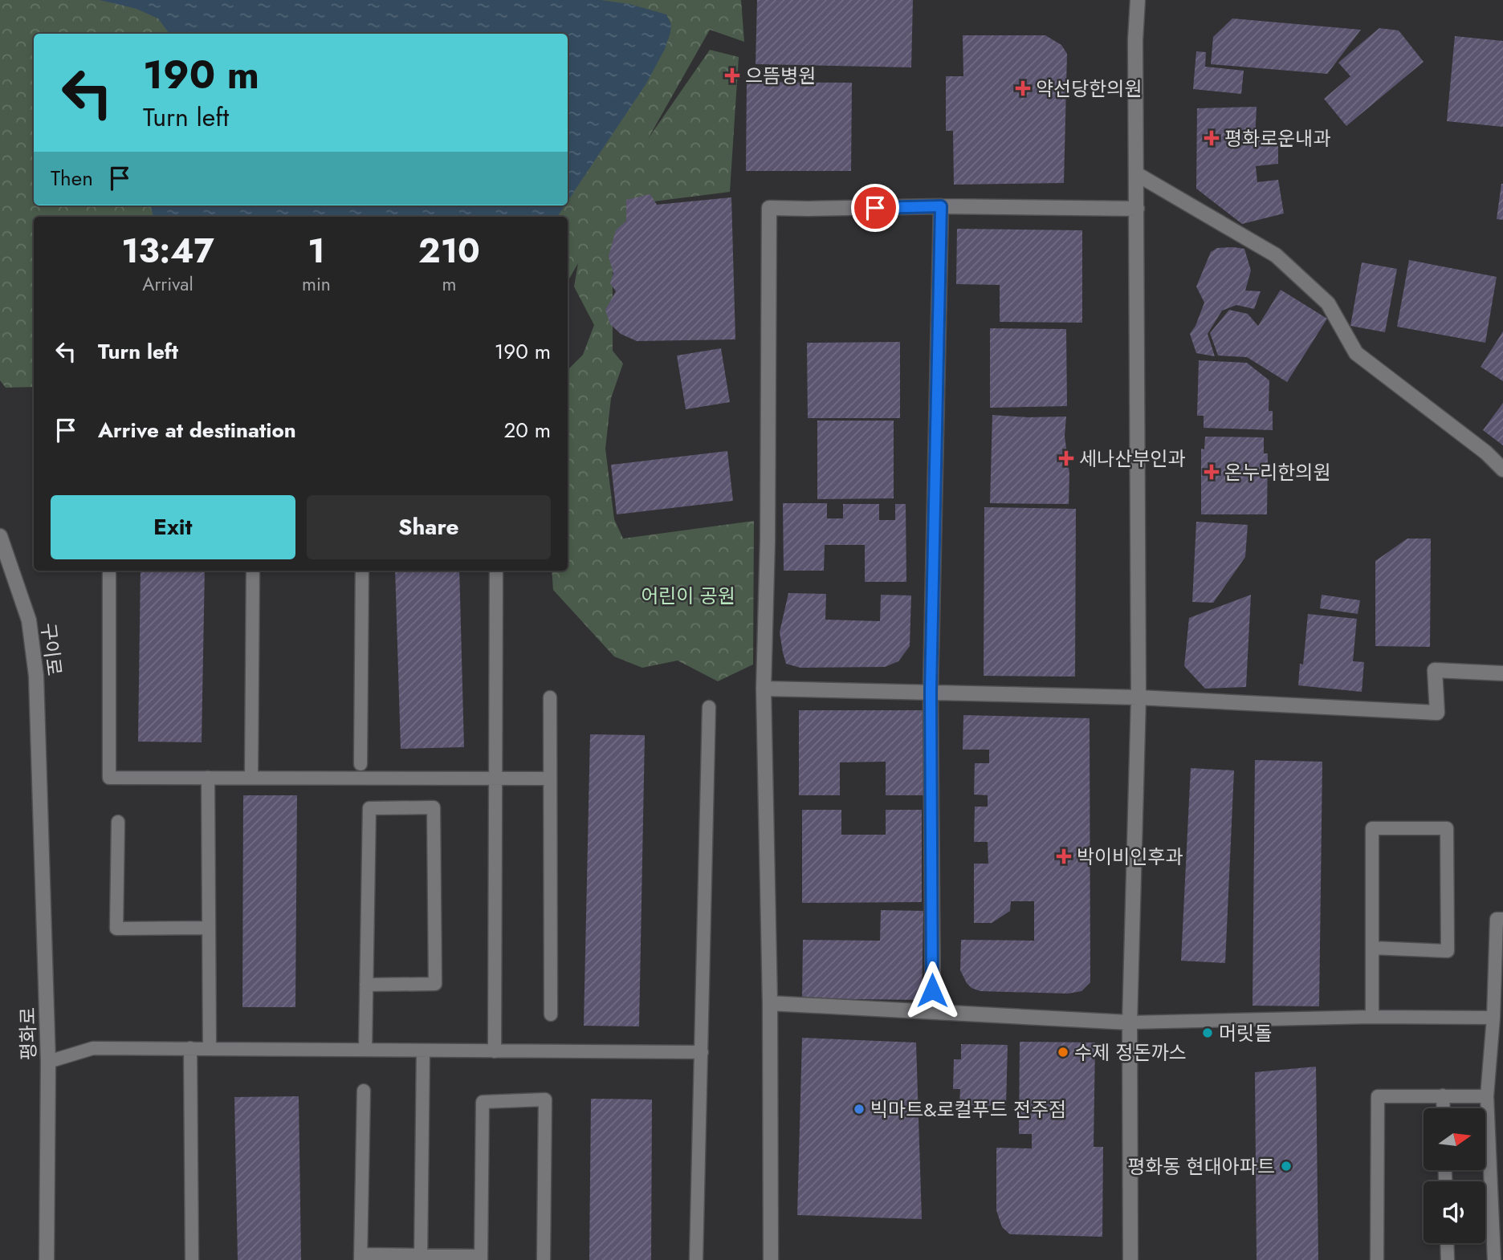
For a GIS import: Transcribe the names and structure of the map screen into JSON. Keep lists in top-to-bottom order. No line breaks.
{"streets":{"street":["구이로","평화로"]},"crossings":[["구이로","평화로"]],"parks":["어린이 공원"],"places":{"health":["으뜸병원","약선당한의원","평화로운내과","세나산부인과","온누리한의원","박이비인후과"],"other":["머릿돌","수제 정돈까스","빅마트&로컬푸드 전주점","평화동 현대아파트"]},"north":"right","page":{"turn":["190 m","Turn left"],"then":"Then","eta":["13:47","Arrival","1","min","210","m"],"list":[{"name":"Turn left","value":"190 m"},{"name":"Arrive at destination","value":"20 m"}],"buttons":["Exit","Share"]}}
